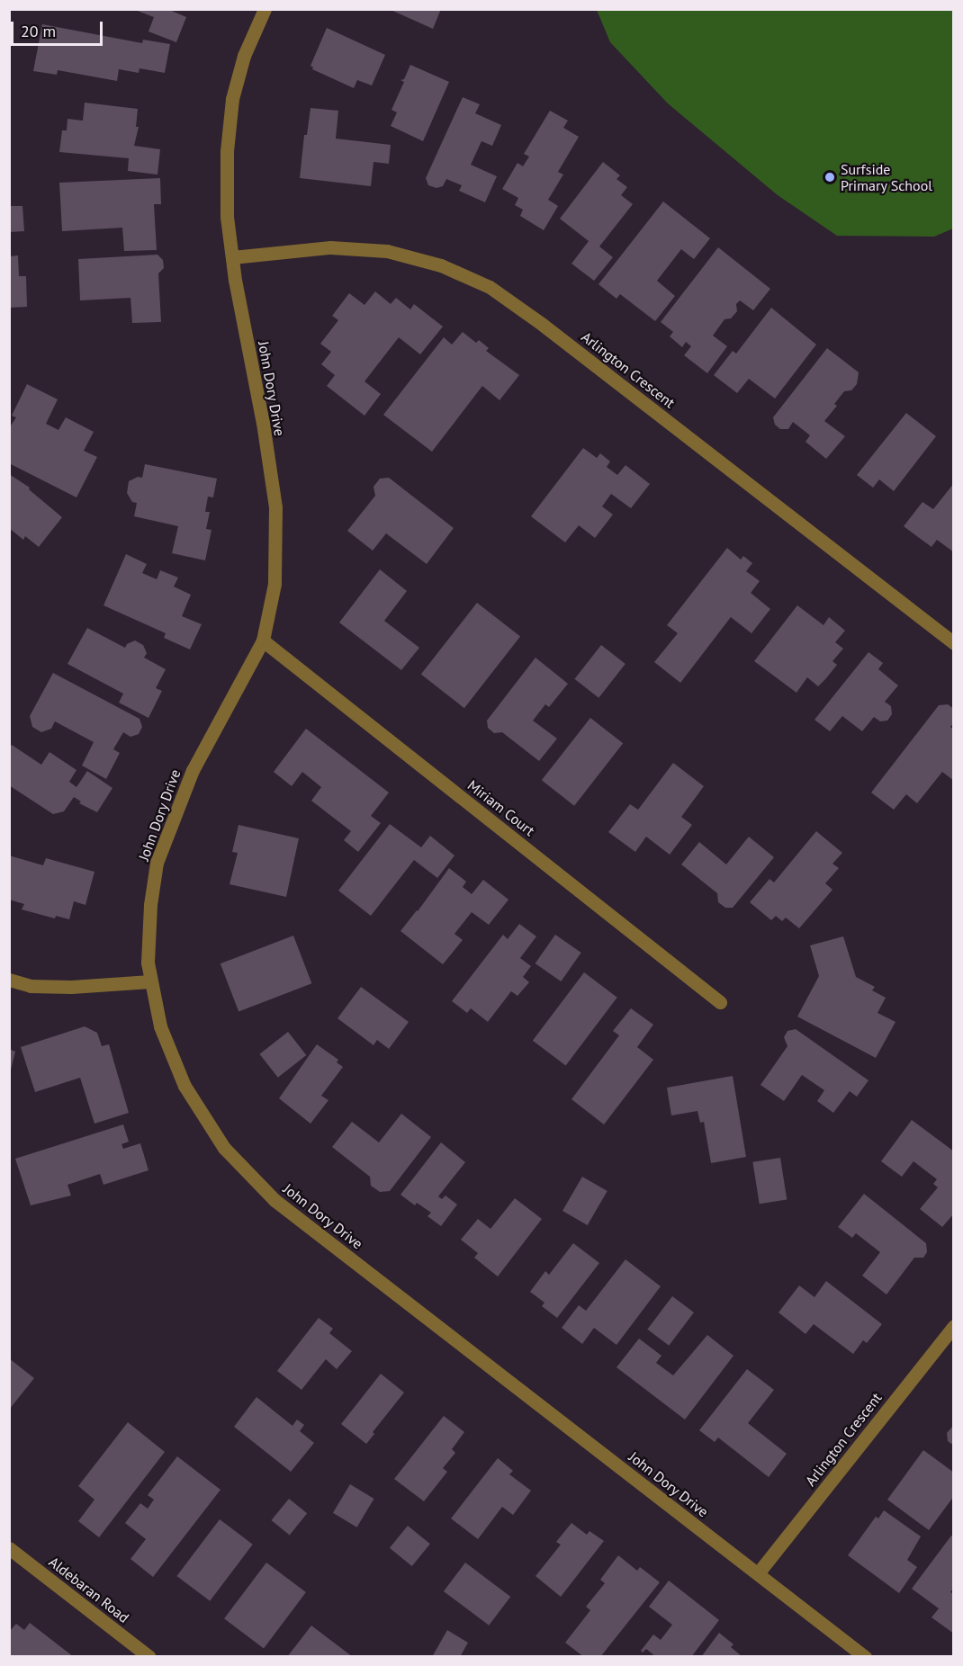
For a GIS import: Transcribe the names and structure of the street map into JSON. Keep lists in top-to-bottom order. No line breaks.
{"streets":{"street":["Arlington Crescent","John Dory Drive","Miriam Court","Aldebaran Road"]},"crossings":[["Arlington Crescent","John Dory Drive"],["John Dory Drive","Miriam Court"]],"places":["Surfside Primary School"],"scale_bar":"20 m"}
